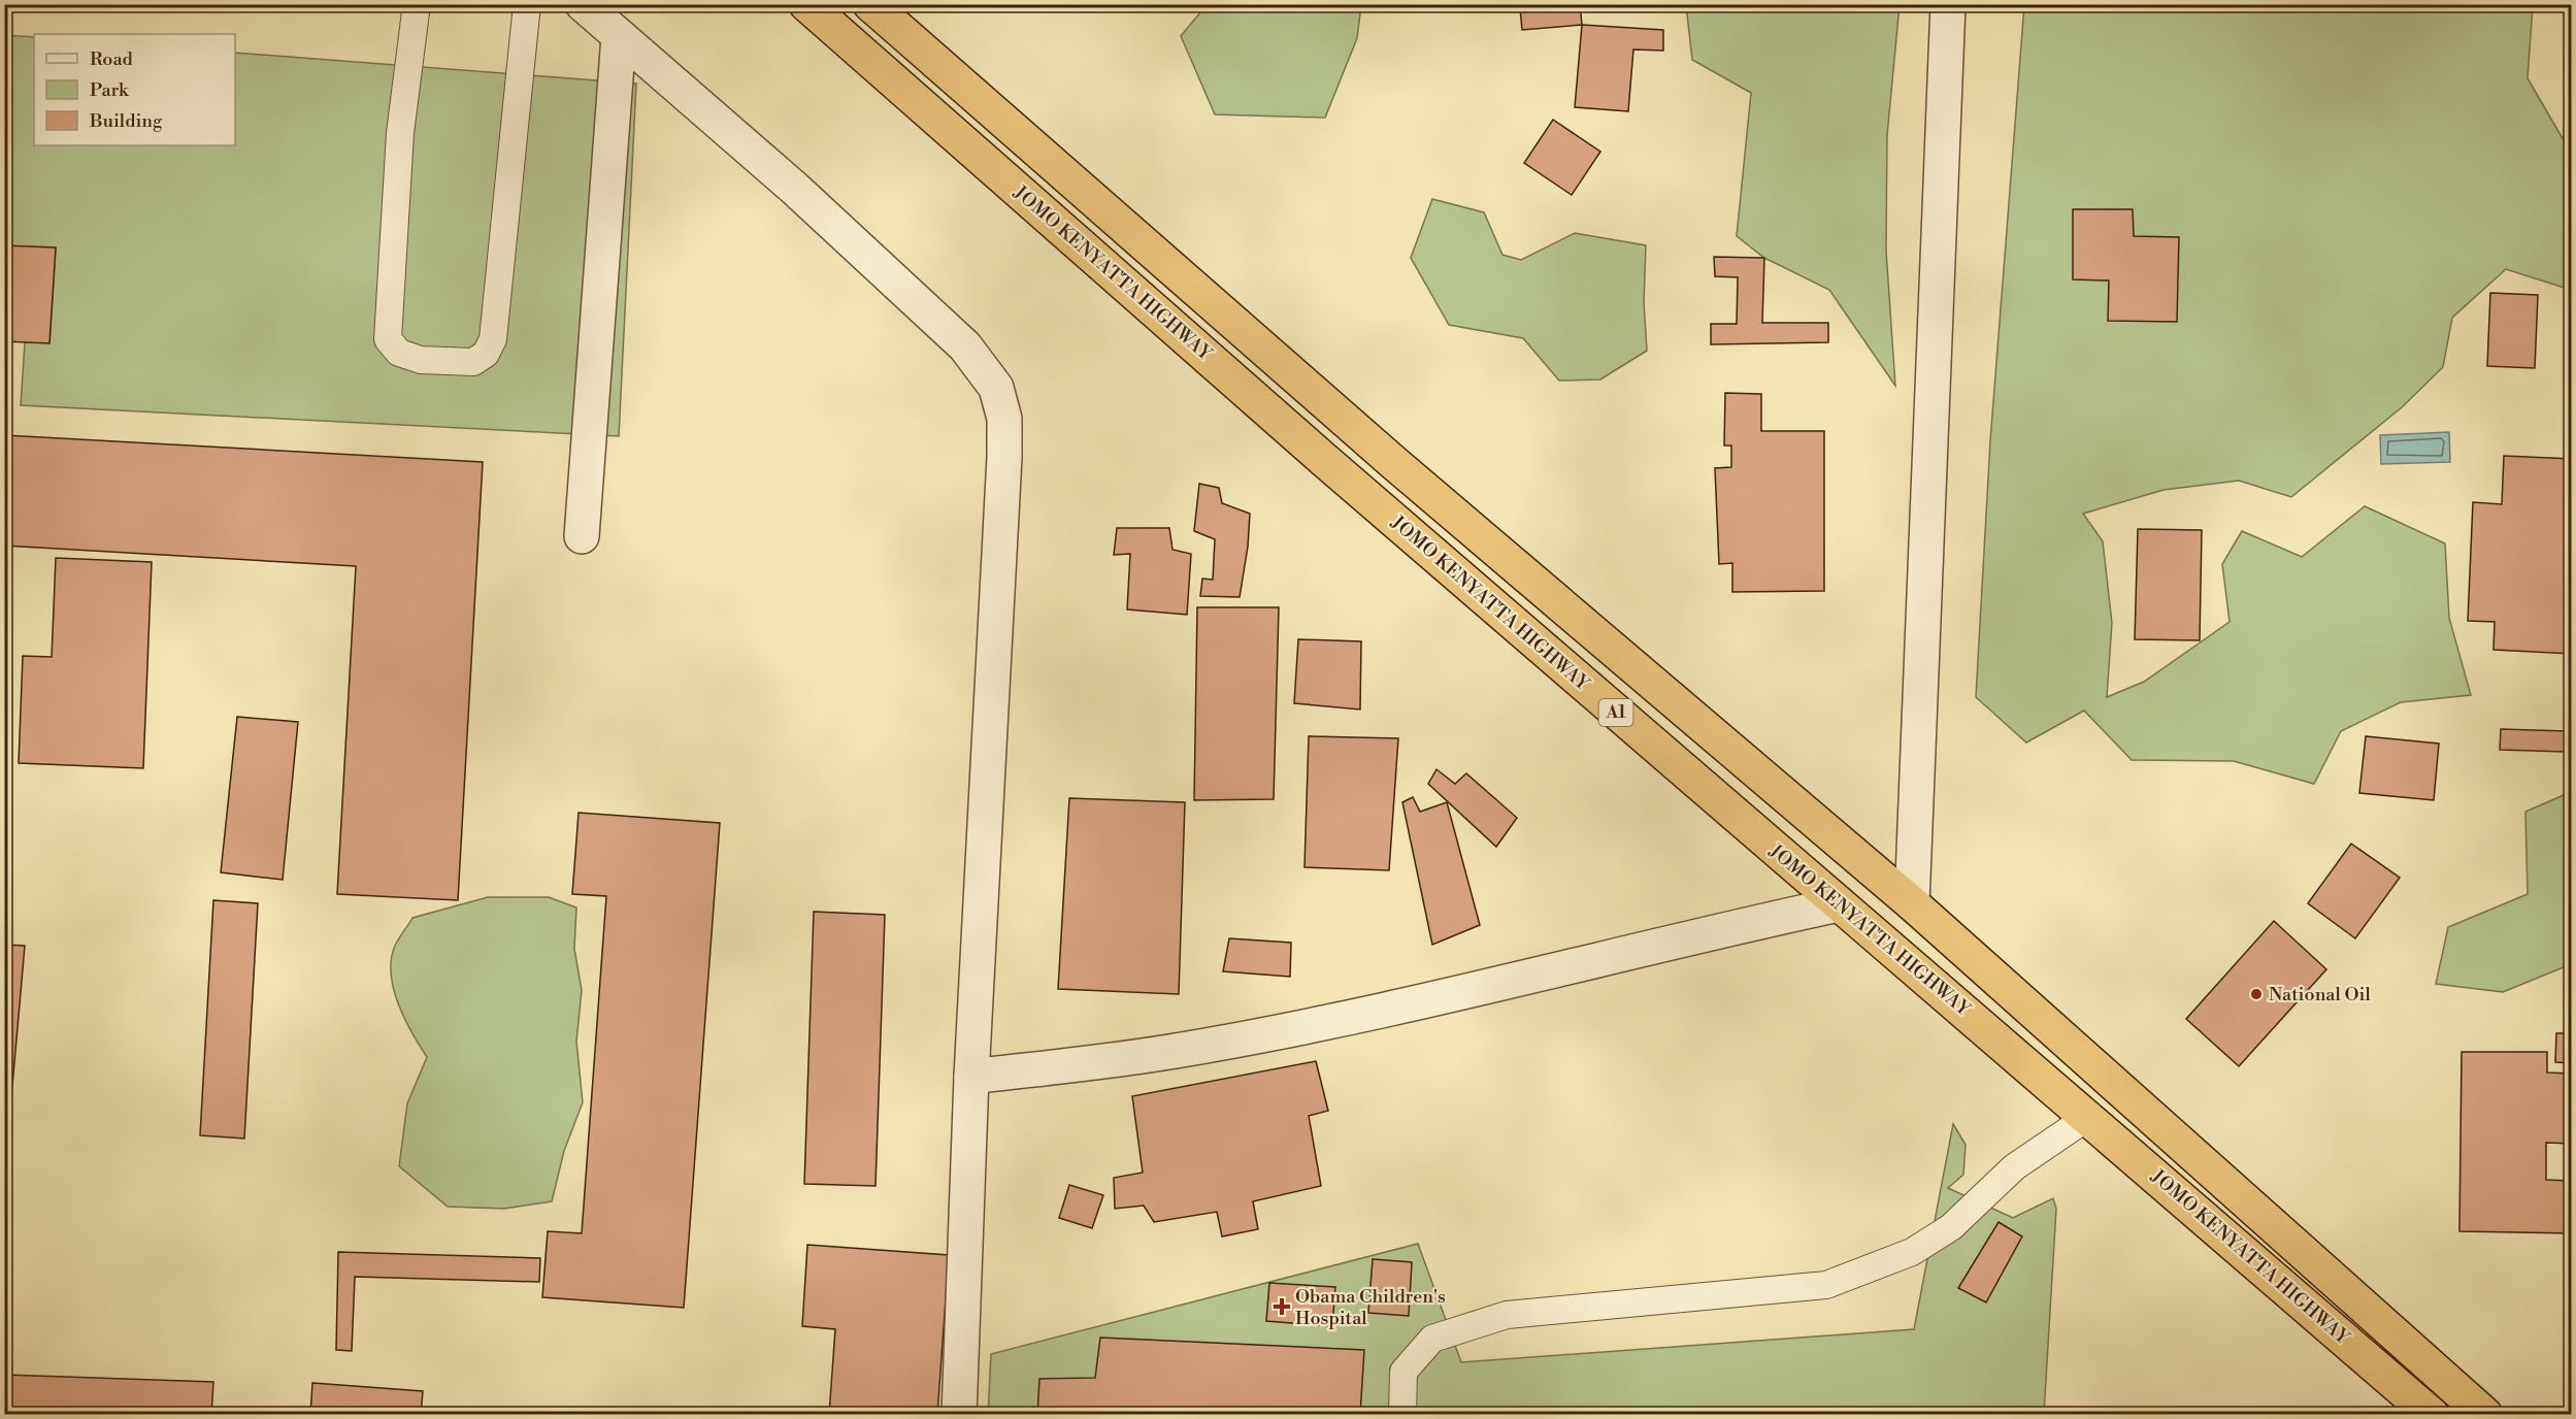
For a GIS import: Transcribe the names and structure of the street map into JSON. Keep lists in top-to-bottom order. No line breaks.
{"streets":{"highway":["JOMO KENYATTA HIGHWAY","A1"]},"places":{"other":["National Oil"],"health":["Obama Children's Hospital"]},"legend":["Road","Park","Building"]}
